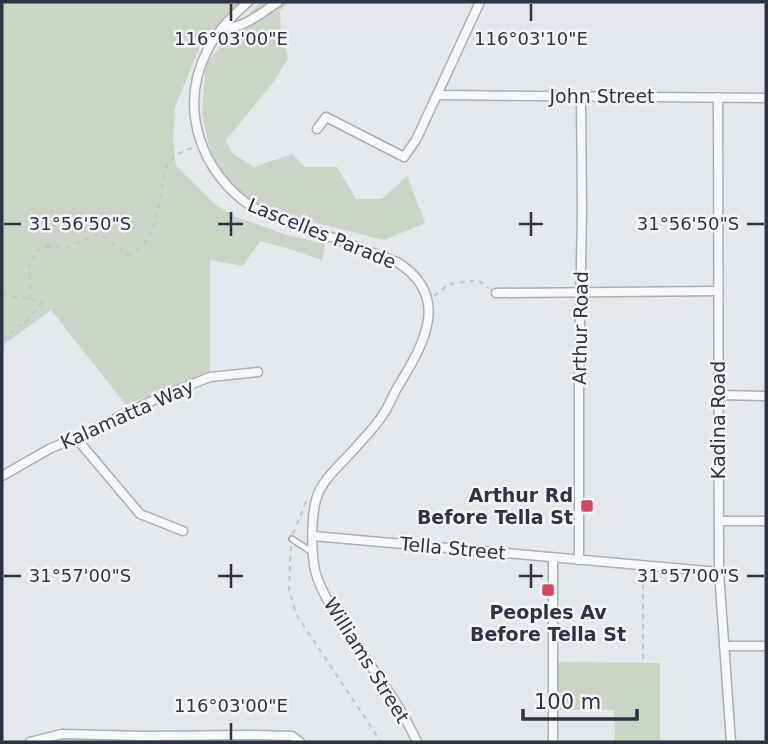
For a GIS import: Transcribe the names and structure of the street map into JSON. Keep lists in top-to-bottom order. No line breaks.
{"streets":{"street":["John Street","Lascelles Parade","Arthur Road","Kalamatta Way","Kadina Road","Tella Street","Williams Street"]},"crossings":[["John Street","Arthur Road"],["John Street","Kadina Road"],["Arthur Road","Tella Street"],["Kadina Road","Tella Street"],["Tella Street","Williams Street"]],"places":{"transit":["Arthur Rd Before Tella St","Peoples Av Before Tella St"]},"scale_bar":"100 m","coordinates":["116°03'00\"E","116°03'10\"E","31°56'50\"S","31°57'00\"S"]}
